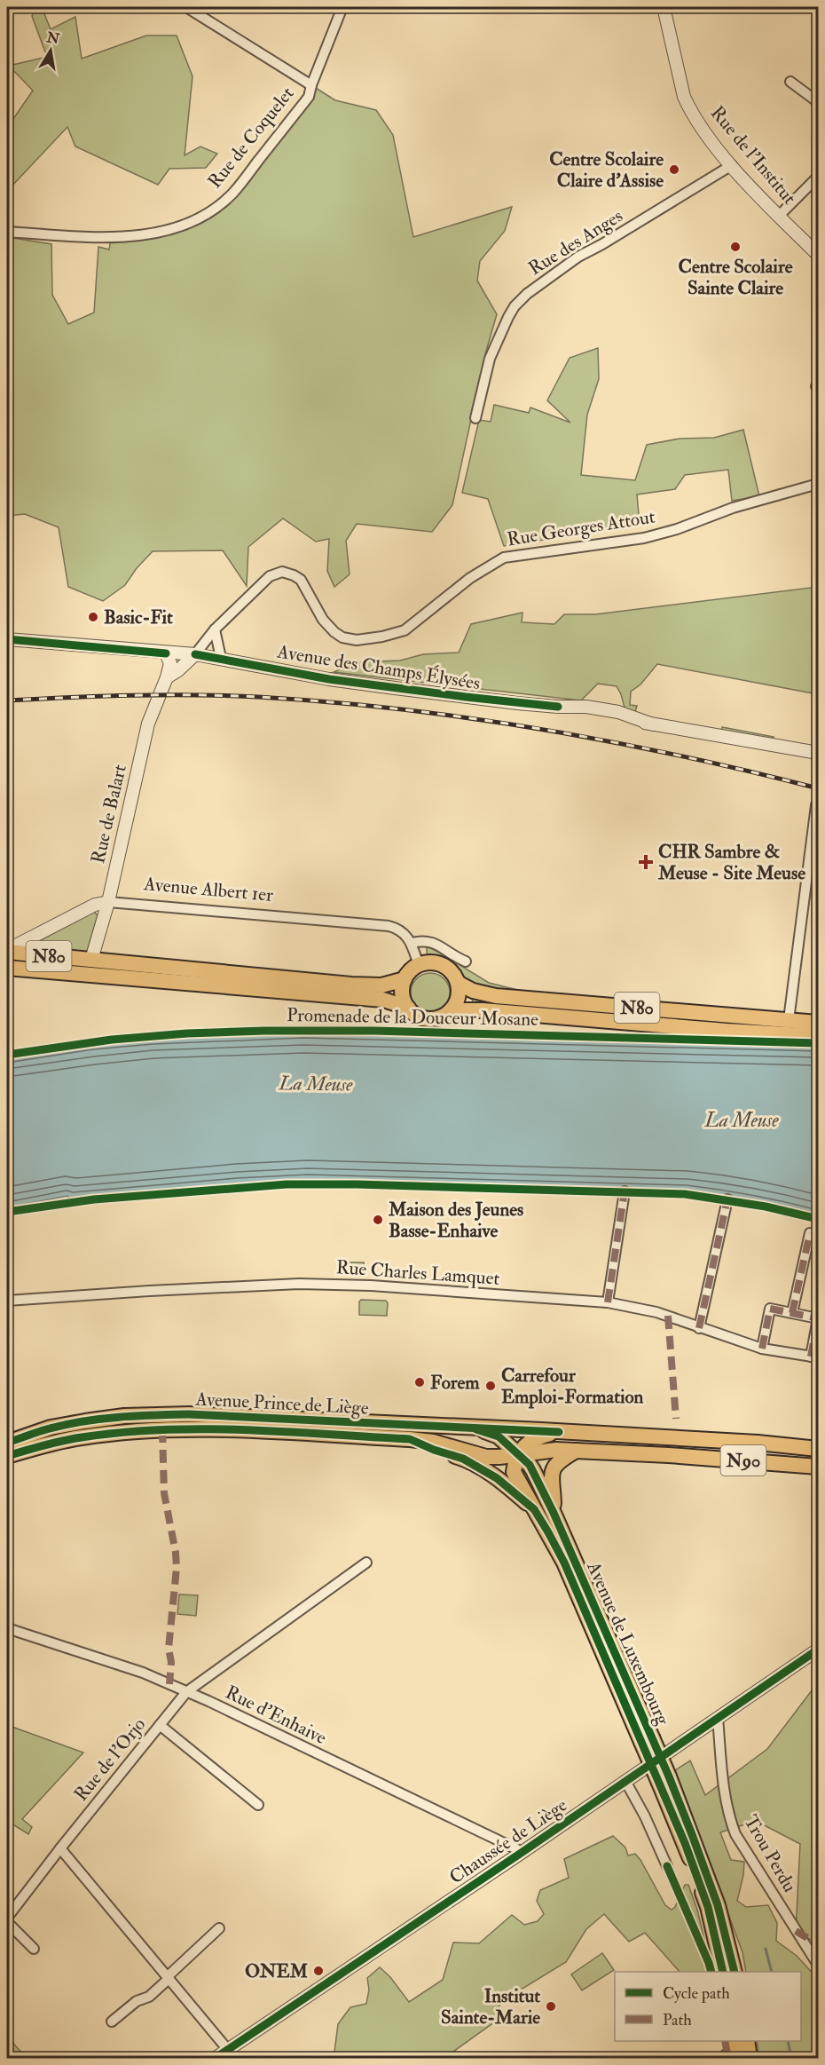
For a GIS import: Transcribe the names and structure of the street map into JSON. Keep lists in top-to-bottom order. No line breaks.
{"streets":{"main road":["Avenue Albert 1er","N80","Avenue Prince de Liège","N90","Avenue de Luxembourg"],"street":["Rue de Coquelet","Rue de l'Institut","Rue des Anges","Rue Georges Attout","Avenue des Champs Élysées","Rue de Balart","Rue Charles Lamquet","Rue d'Enhaive","Rue de l'Orjo","Chaussée de Liège","Trou Perdu"],"cycle path":["Promenade de la Douceur Mosane"]},"crossings":[["Rue de l'Institut","Rue des Anges"],["Avenue des Champs Élysées","Rue de Balart"],["Rue de Balart","Avenue Albert 1er"],["Avenue Albert 1er","N80"],["Avenue Prince de Liège","Avenue de Luxembourg"],["Rue d'Enhaive","Rue de l'Orjo"],["Rue d'Enhaive","Chaussée de Liège"],["Chaussée de Liège","Trou Perdu"]],"water":["La Meuse"],"places":{"other":["Centre Scolaire Claire d'Assise","Centre Scolaire Sainte Claire","Basic-Fit","Maison des Jeunes Basse-Enhaive","Forem","Carrefour Emploi-Formation","ONEM","Institut Sainte-Marie"],"health":["CHR Sambre & Meuse - Site Meuse"]},"legend":["Cycle path","Path"],"north":"top"}
